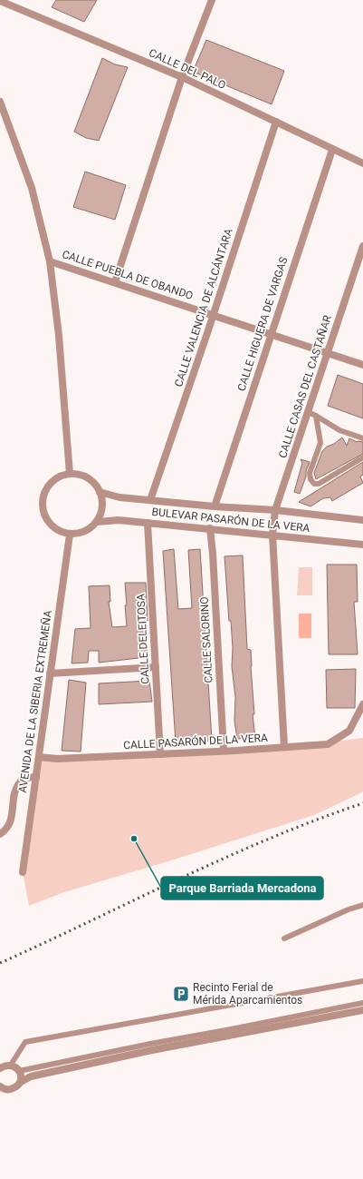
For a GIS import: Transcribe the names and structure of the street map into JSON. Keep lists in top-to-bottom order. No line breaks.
{"streets":{"street":["CALLE DEL PALO","CALLE PUEBLA DE OBANDO","CALLE VALENCIA DE ALCÁNTARA","CALLE HIGUERA DE VARGAS","CALLE CASAS DEL CASTAÑAR","BULEVAR PASARÓN DE LA VERA","CALLE DELEITOSA","CALLE SALORINO","AVENIDA DE LA SIBERIA EXTREMEÑA","CALLE PASARÓN DE LA VERA"]},"crossings":[["CALLE DEL PALO","CALLE VALENCIA DE ALCÁNTARA"],["CALLE DEL PALO","CALLE HIGUERA DE VARGAS"],["CALLE PUEBLA DE OBANDO","CALLE VALENCIA DE ALCÁNTARA"],["CALLE PUEBLA DE OBANDO","CALLE HIGUERA DE VARGAS"],["CALLE PUEBLA DE OBANDO","CALLE CASAS DEL CASTAÑAR"],["CALLE VALENCIA DE ALCÁNTARA","BULEVAR PASARÓN DE LA VERA"],["CALLE HIGUERA DE VARGAS","BULEVAR PASARÓN DE LA VERA"],["CALLE CASAS DEL CASTAÑAR","BULEVAR PASARÓN DE LA VERA"],["CALLE CASAS DEL CASTAÑAR","CALLE PASARÓN DE LA VERA"],["BULEVAR PASARÓN DE LA VERA","CALLE DELEITOSA"],["BULEVAR PASARÓN DE LA VERA","CALLE SALORINO"],["BULEVAR PASARÓN DE LA VERA","AVENIDA DE LA SIBERIA EXTREMEÑA"],["CALLE DELEITOSA","CALLE PASARÓN DE LA VERA"],["CALLE SALORINO","CALLE PASARÓN DE LA VERA"],["AVENIDA DE LA SIBERIA EXTREMEÑA","CALLE PASARÓN DE LA VERA"]],"places":{"other":["Parque Barriada Mercadona"],"parking":["Recinto Ferial de Mérida Aparcamientos"]}}
